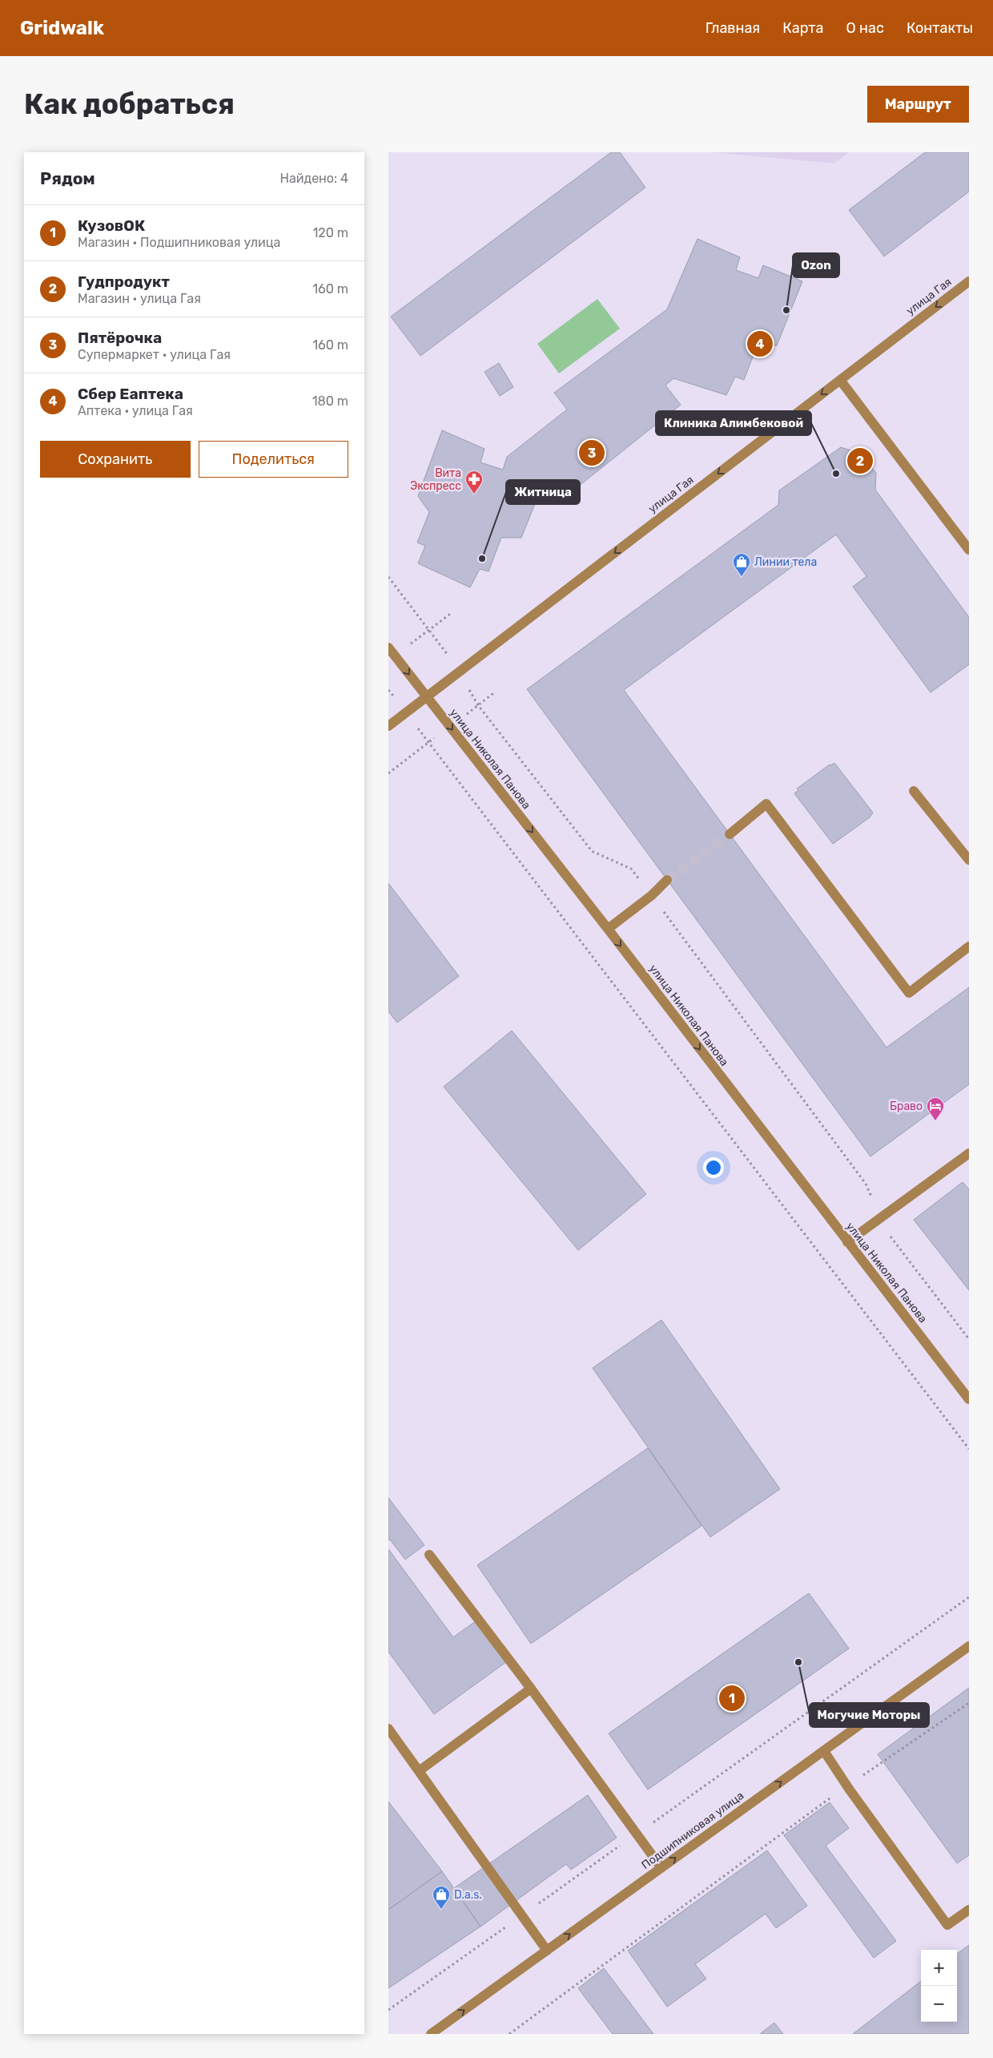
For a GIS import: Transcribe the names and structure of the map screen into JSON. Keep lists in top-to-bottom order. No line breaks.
{"streets":{"street":["улица Гая","улица Николая Панова","Подшипниковая улица"]},"crossings":[["улица Гая","улица Николая Панова"]],"one_way":["улица Гая","улица Николая Панова","Подшипниковая улица"],"places":{"other":["Ozon","Клиника Алимбековой","Житница","Могучие Моторы"],"pharmacy":["Вита Экспресс"],"shop":["Линии тела","D.a.s."],"hotel":["Браво"]},"page":{"header":"Gridwalk","nav":["Главная","Карта","О нас","Контакты"],"buttons":["Маршрут",["Сохранить","Поделиться"]],"title":"Как добраться","heading":["Рядом","Найдено: 4"],"list":[{"mark":"1","name":"КузовОК","note":"Магазин · Подшипниковая улица","value":"120 m"},{"mark":"2","name":"Гудпродукт","note":"Магазин · улица Гая","value":"160 m"},{"mark":"3","name":"Пятёрочка","note":"Супермаркет · улица Гая","value":"160 m"},{"mark":"4","name":"Сбер Еаптека","note":"Аптека · улица Гая","value":"180 m"}],"pins":["4","3","2","1"],"map_buttons":["+","−"]}}
